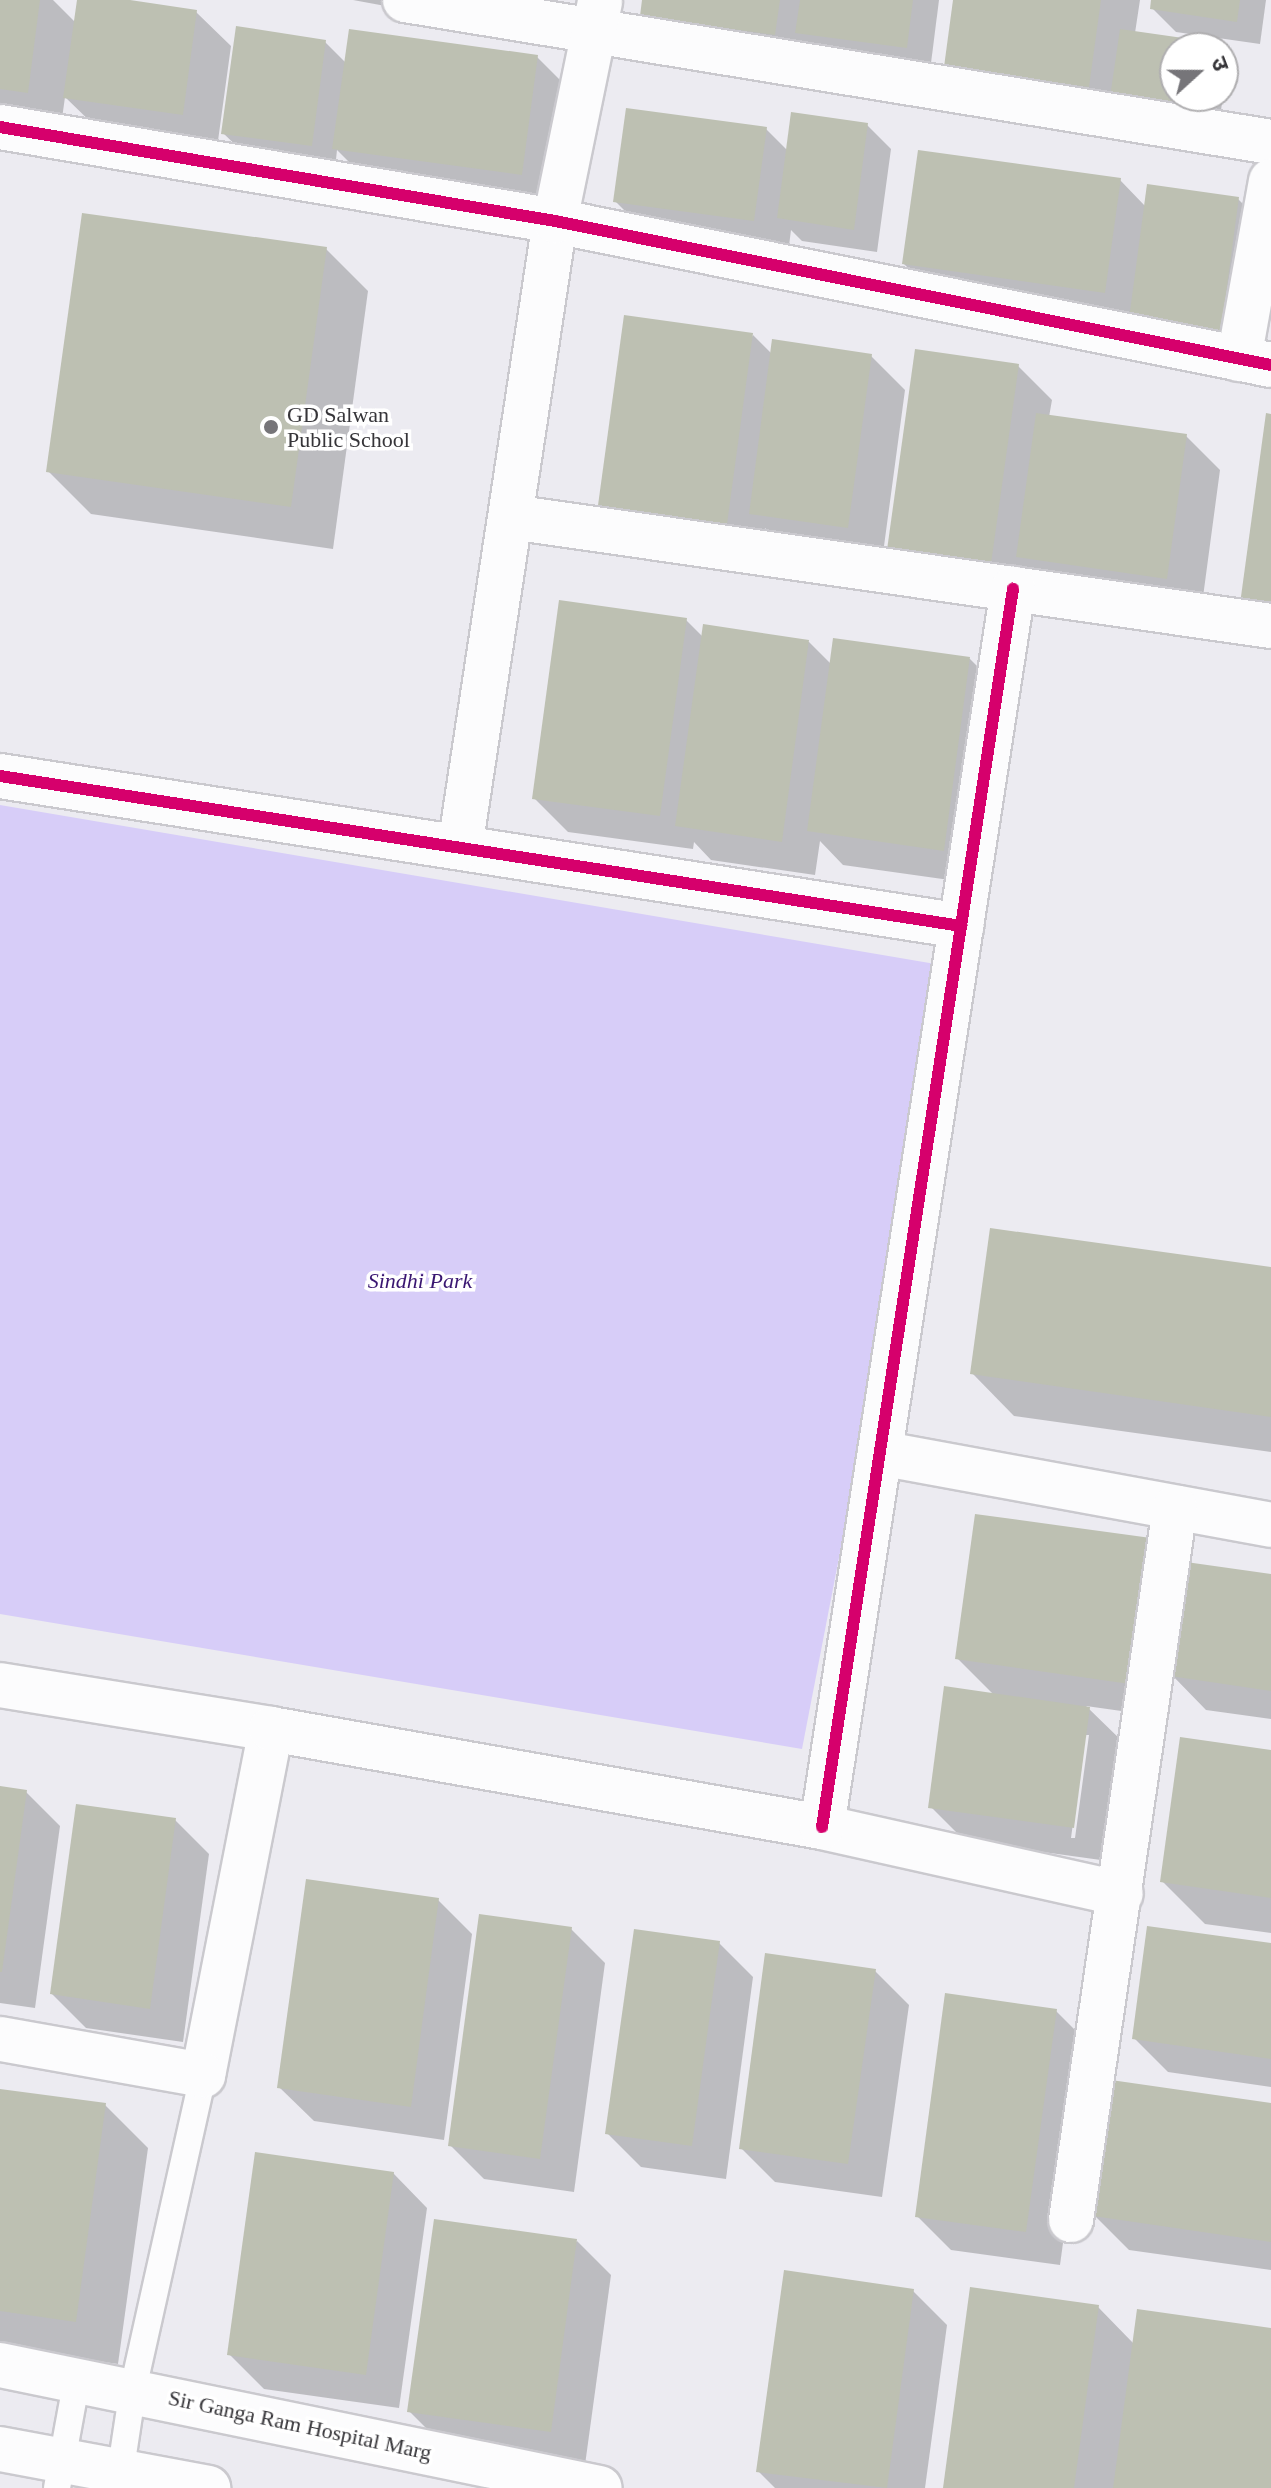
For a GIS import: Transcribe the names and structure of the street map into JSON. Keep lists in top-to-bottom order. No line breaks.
{"streets":{"street":["Sir Ganga Ram Hospital Marg"]},"parks":["Sindhi Park"],"places":["GD Salwan Public School"],"north":"right"}
